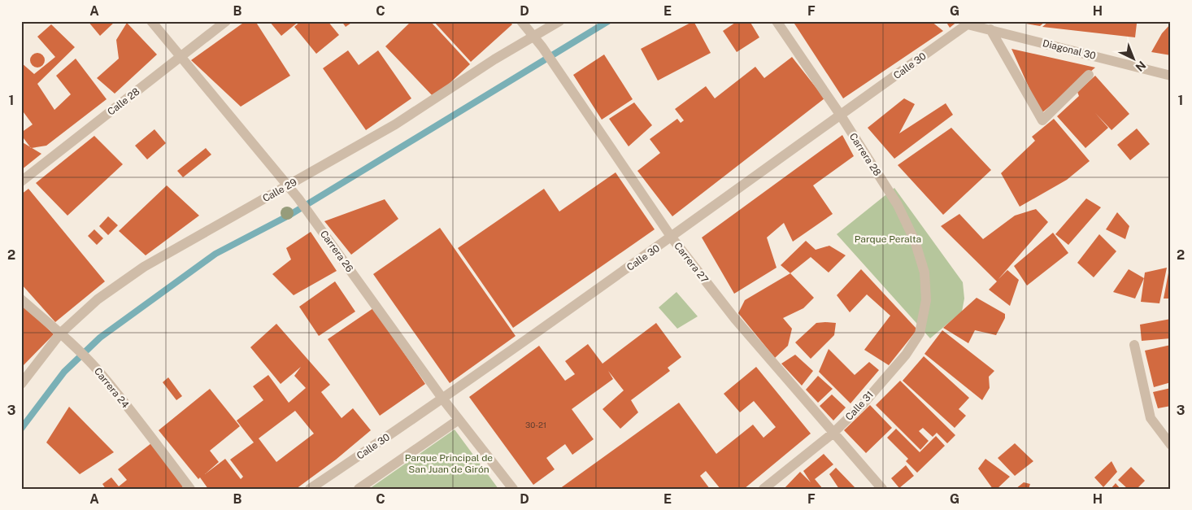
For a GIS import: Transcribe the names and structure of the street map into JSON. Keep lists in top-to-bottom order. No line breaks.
{"streets":{"street":["Diagonal 30","Calle 30","Calle 28","Carrera 28","Calle 29","Carrera 26","Carrera 27","Carrera 24","Calle 31"]},"crossings":[["Diagonal 30","Calle 30"],["Calle 30","Carrera 28"],["Calle 30","Carrera 26"],["Calle 30","Carrera 27"],["Calle 28","Carrera 26"],["Carrera 28","Calle 31"],["Calle 29","Carrera 26"],["Calle 29","Carrera 27"],["Calle 29","Carrera 24"],["Carrera 27","Calle 31"]],"parks":["Parque Peralta","Parque Principal de San Juan de Girón"],"house_numbers":["30-21"],"north":"bottom right","grid":{"columns":["A","B","C","D","E","F","G","H"],"rows":["1","2","3"]}}
